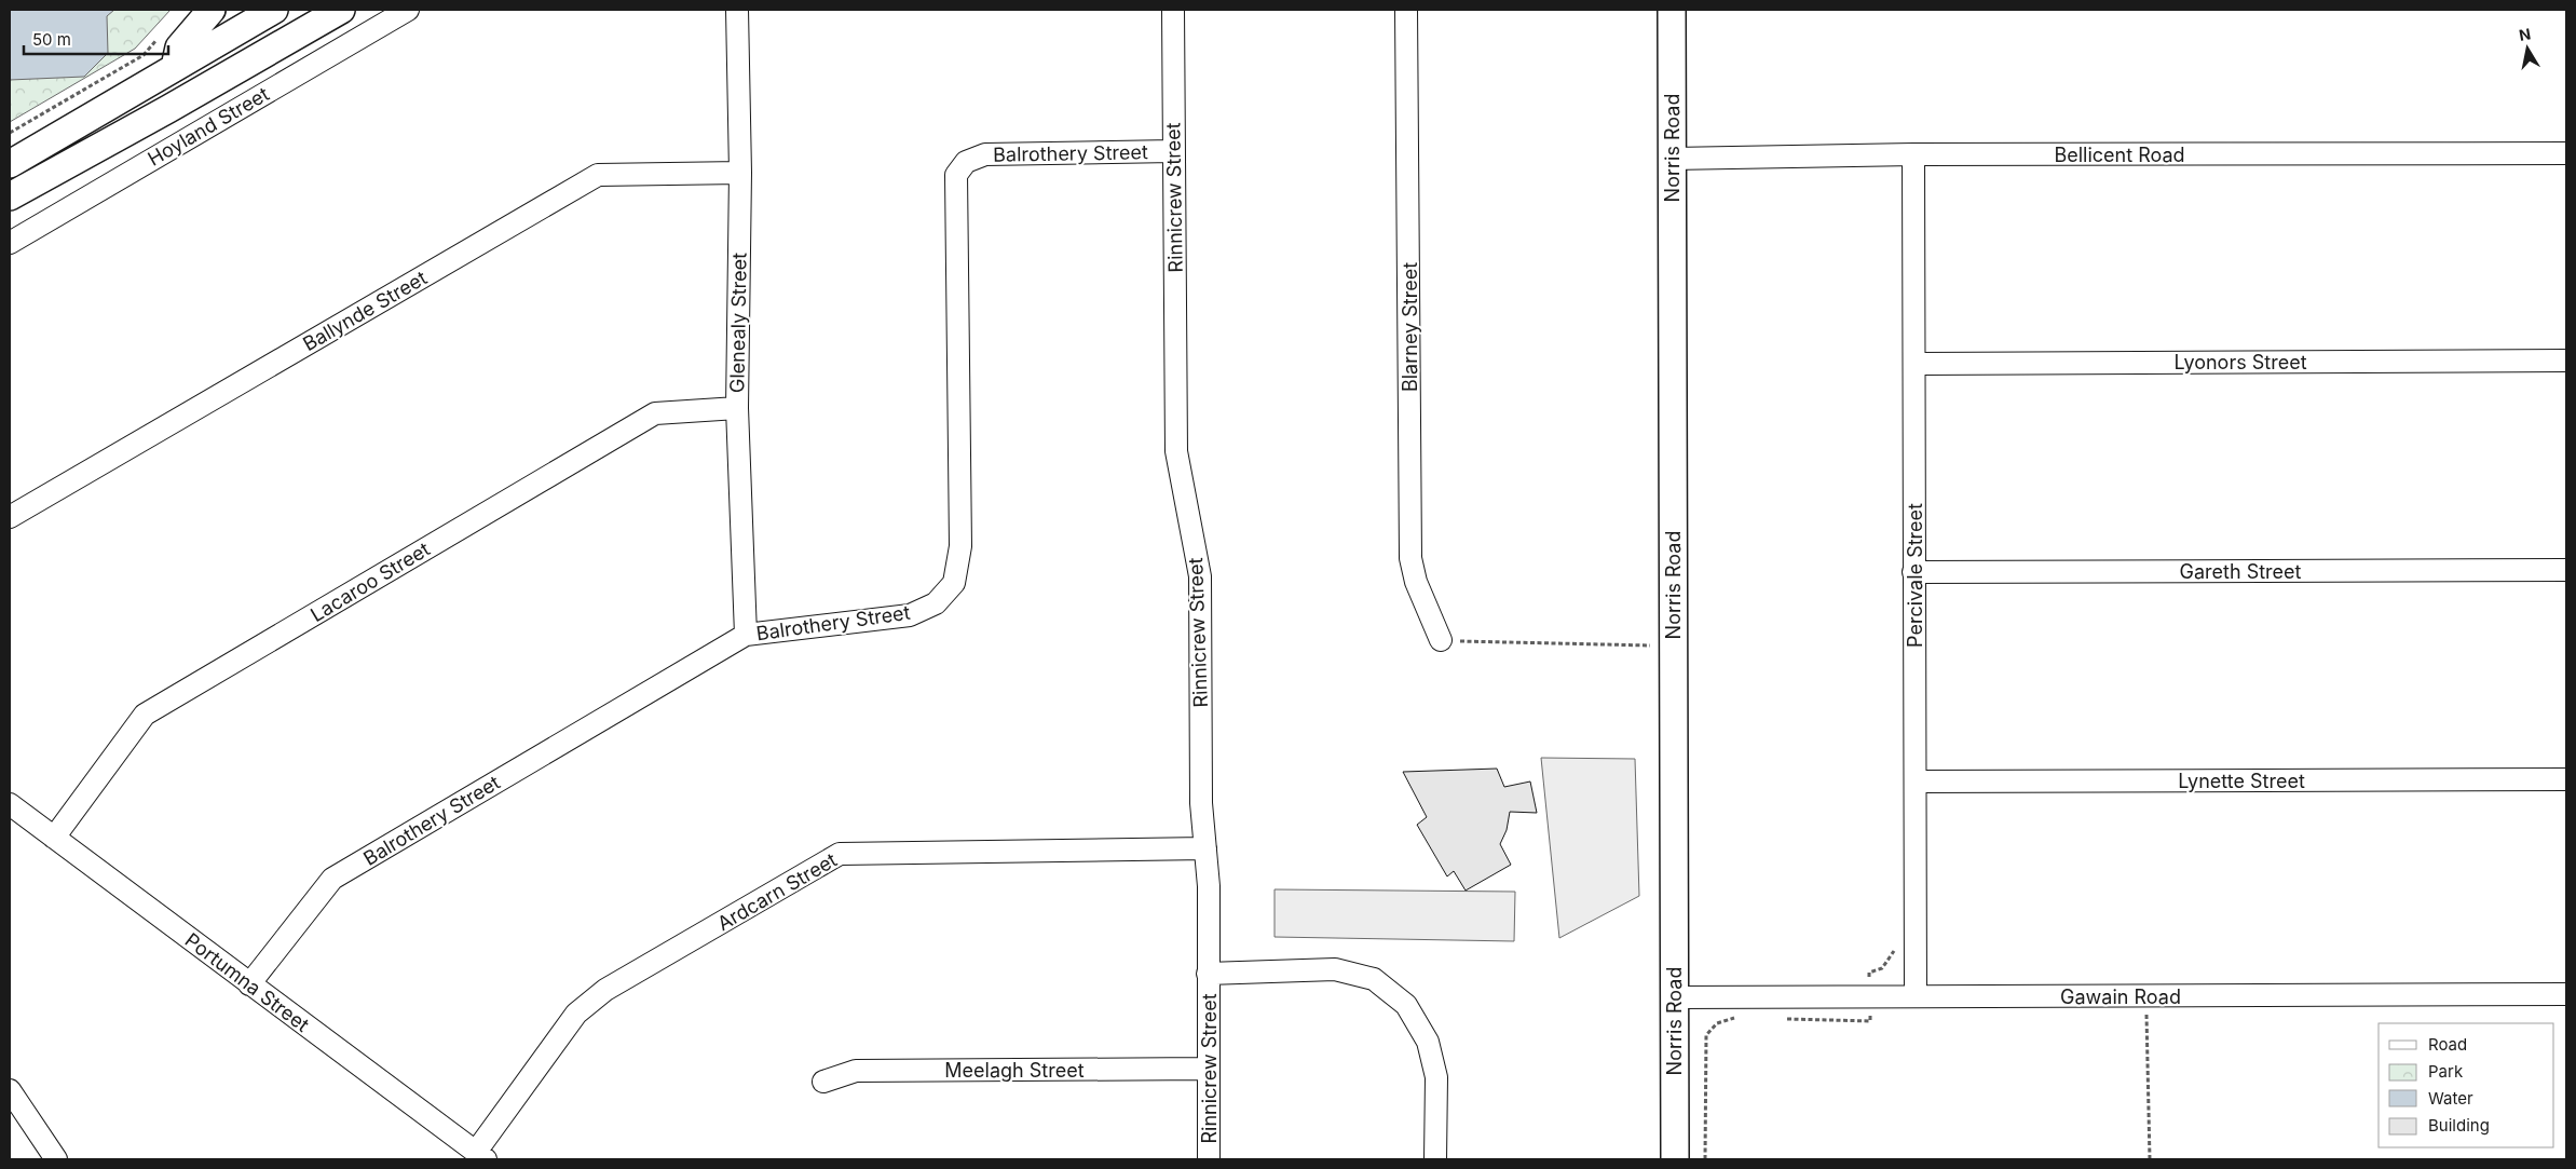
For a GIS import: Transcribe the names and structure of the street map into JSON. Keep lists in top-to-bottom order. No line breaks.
{"streets":{"main road":["Hoyland Street","Norris Road"],"street":["Balrothery Street","Bellicent Road","Rinnicrew Street","Ballynde Street","Glenealy Street","Blarney Street","Lyonors Street","Gareth Street","Percivale Street","Lacaroo Street","Lynette Street","Ardcarn Street","Portumna Street","Gawain Road","Meelagh Street"]},"crossings":[["Norris Road","Bellicent Road"],["Norris Road","Gawain Road"],["Balrothery Street","Rinnicrew Street"],["Balrothery Street","Glenealy Street"],["Balrothery Street","Portumna Street"],["Bellicent Road","Percivale Street"],["Rinnicrew Street","Ardcarn Street"],["Rinnicrew Street","Meelagh Street"],["Ballynde Street","Glenealy Street"],["Glenealy Street","Lacaroo Street"],["Lyonors Street","Percivale Street"],["Gareth Street","Percivale Street"],["Percivale Street","Lynette Street"],["Percivale Street","Gawain Road"],["Lacaroo Street","Portumna Street"],["Ardcarn Street","Portumna Street"]],"legend":["Road","Park","Water","Building"],"scale_bar":"50 m","north":"top"}
